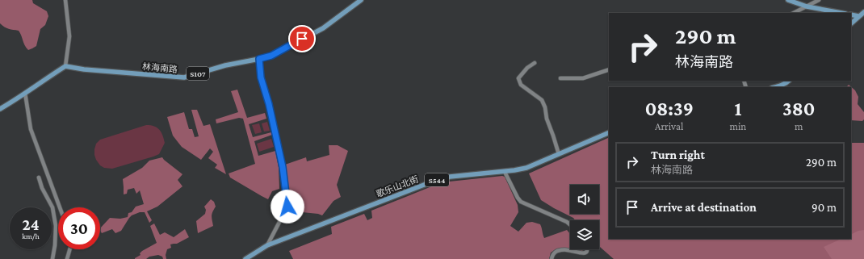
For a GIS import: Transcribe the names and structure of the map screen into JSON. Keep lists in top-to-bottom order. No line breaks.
{"streets":{"main road":["林海南路","S107","S544","歌乐山北街"]},"crossings":[["S544","歌乐山北街"]],"page":{"turn":["290 m","林海南路"],"eta":["08:39","Arrival","1","min","380","m"],"list":[{"name":"Turn right","note":"林海南路","value":"290 m"},{"name":"Arrive at destination","value":"90 m"}],"speed":"24 km/h","limit":"30"}}
